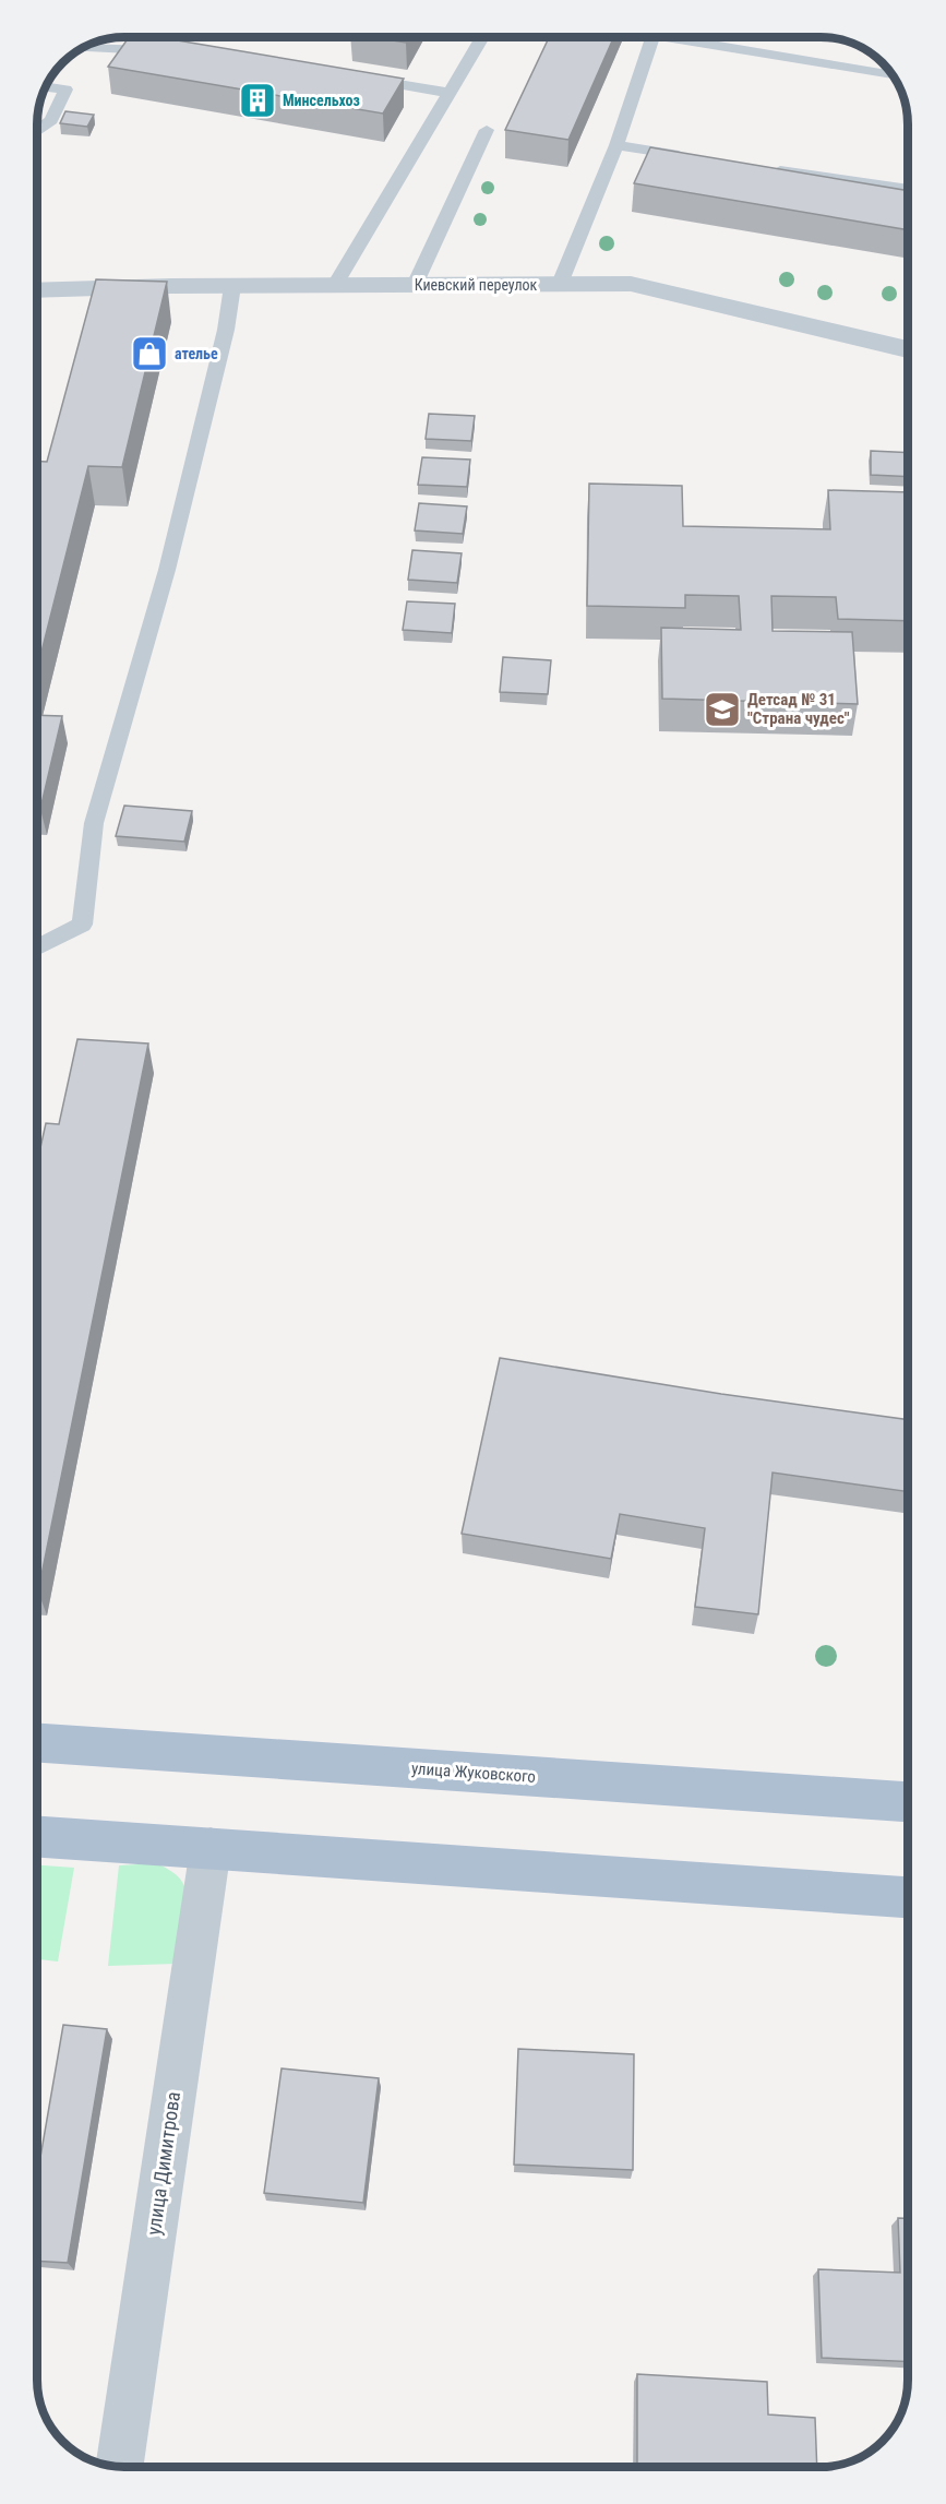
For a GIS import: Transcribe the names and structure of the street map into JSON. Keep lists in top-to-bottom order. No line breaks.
{"streets":{"main road":["улица Жуковского"],"street":["Киевский переулок","улица Димитрова"]},"places":{"building":["Минсельхоз"],"shop":["ателье"],"school or university":["Детсад № 31 \"Страна чудес\""]}}
